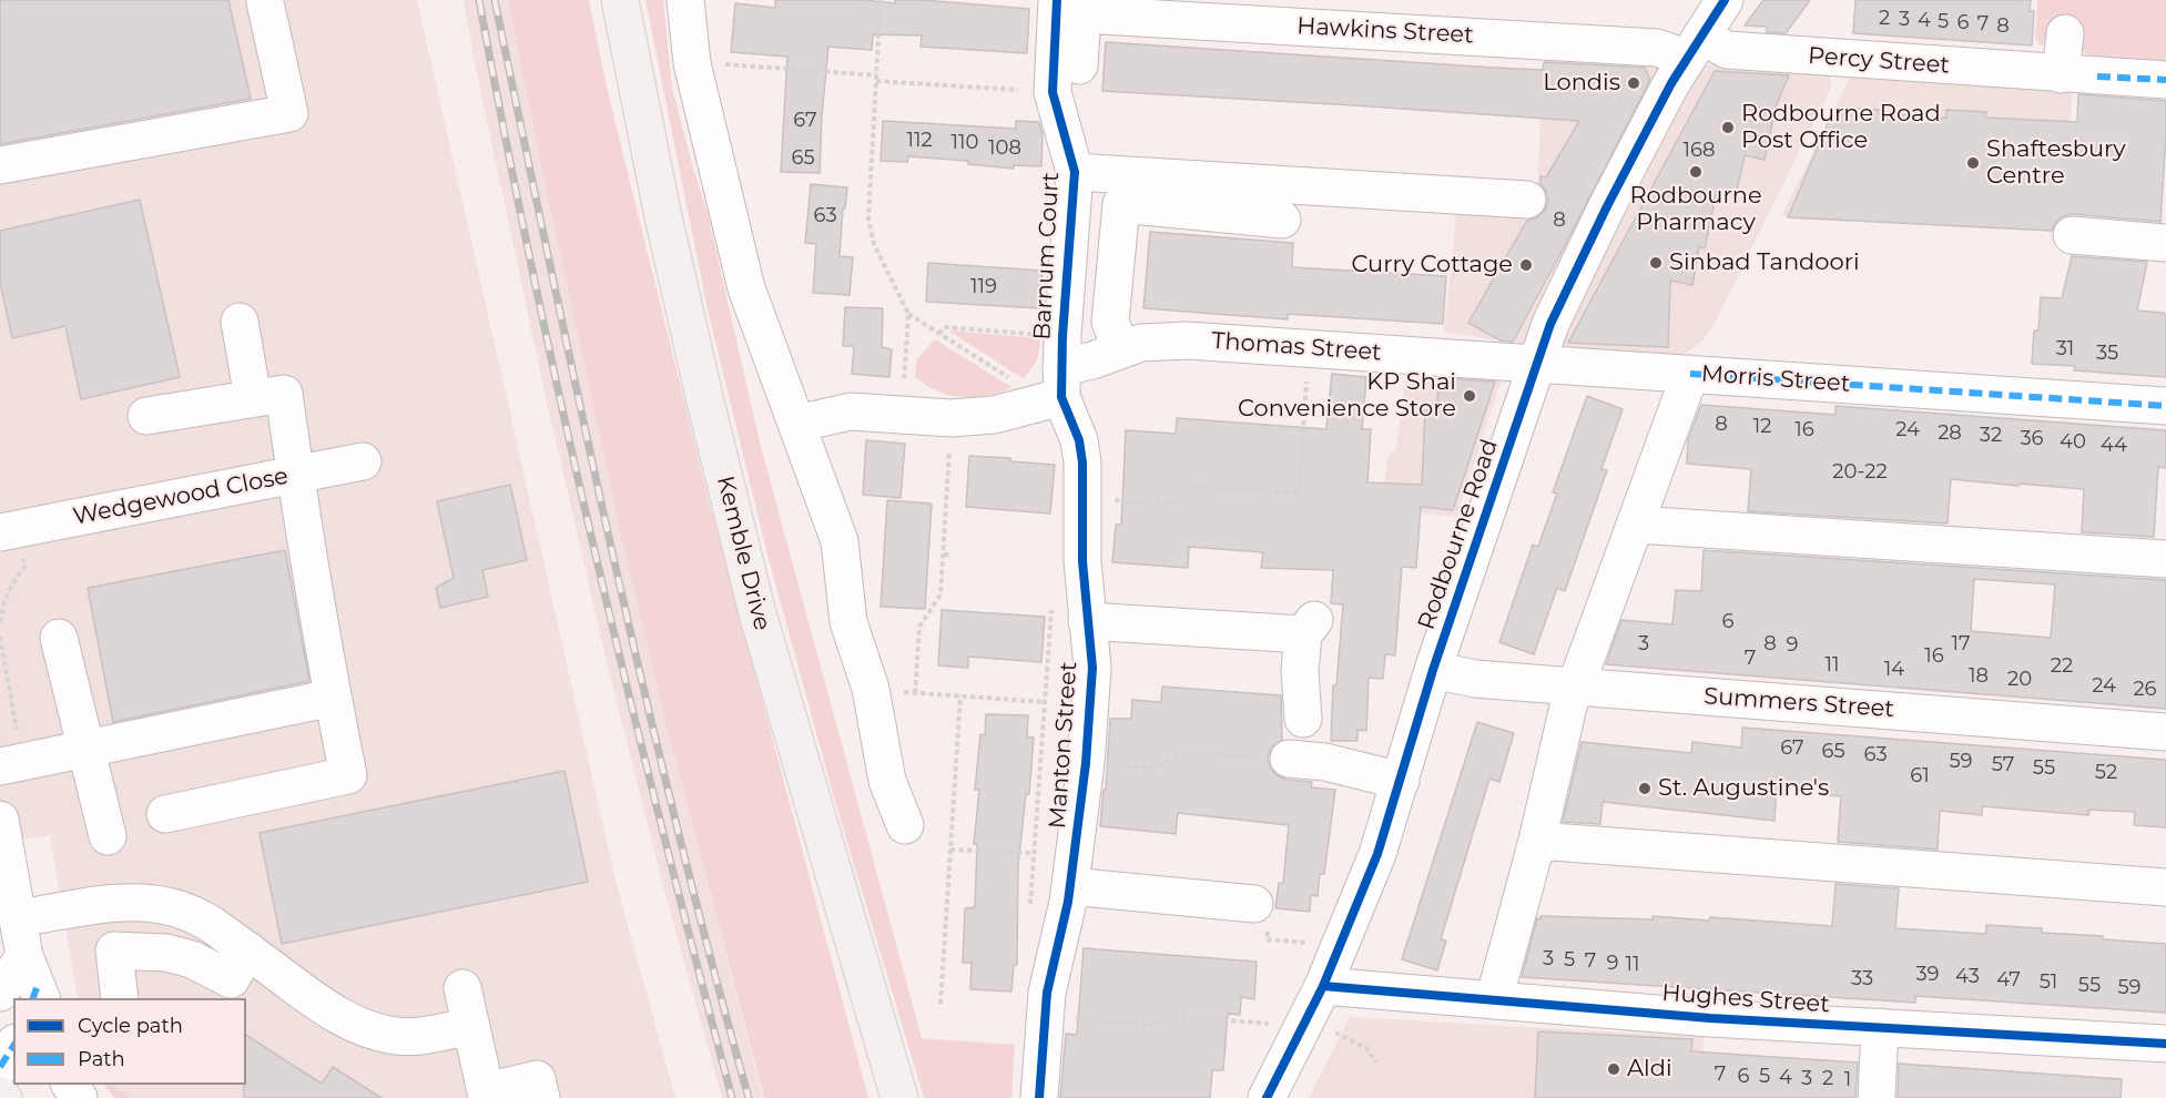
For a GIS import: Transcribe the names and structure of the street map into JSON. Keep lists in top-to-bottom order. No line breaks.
{"streets":{"main road":["Kemble Drive"],"street":["Hawkins Street","Percy Street","Barnum Court","Thomas Street","Morris Street","Wedgewood Close","Rodbourne Road","Summers Street","Manton Street","Hughes Street"]},"crossings":[["Hawkins Street","Percy Street"],["Hawkins Street","Barnum Court"],["Hawkins Street","Rodbourne Road"],["Percy Street","Rodbourne Road"],["Barnum Court","Thomas Street"],["Barnum Court","Manton Street"],["Thomas Street","Morris Street"],["Thomas Street","Rodbourne Road"],["Thomas Street","Manton Street"],["Morris Street","Rodbourne Road"],["Rodbourne Road","Summers Street"],["Rodbourne Road","Hughes Street"]],"places":["Londis","Rodbourne Road Post Office","Shaftesbury Centre","Rodbourne Pharmacy","Sinbad Tandoori","Curry Cottage","KP Shai Convenience Store","St. Augustine's","Aldi"],"house_numbers":["2","3","4","5","6","7","8","67","112","110","108","168","65","63","8","119","31","35","8","12","16","24","28","32","36","40","44","20-22","6","3","8","17","9","16","7","11","22","14","18","20","24","26","67","65","63","59","57","55","52","61","3","5","7","9","11","39","43","33","47","51","55","59","7","6","5","4","3","2","1"],"legend":["Cycle path","Path"]}
